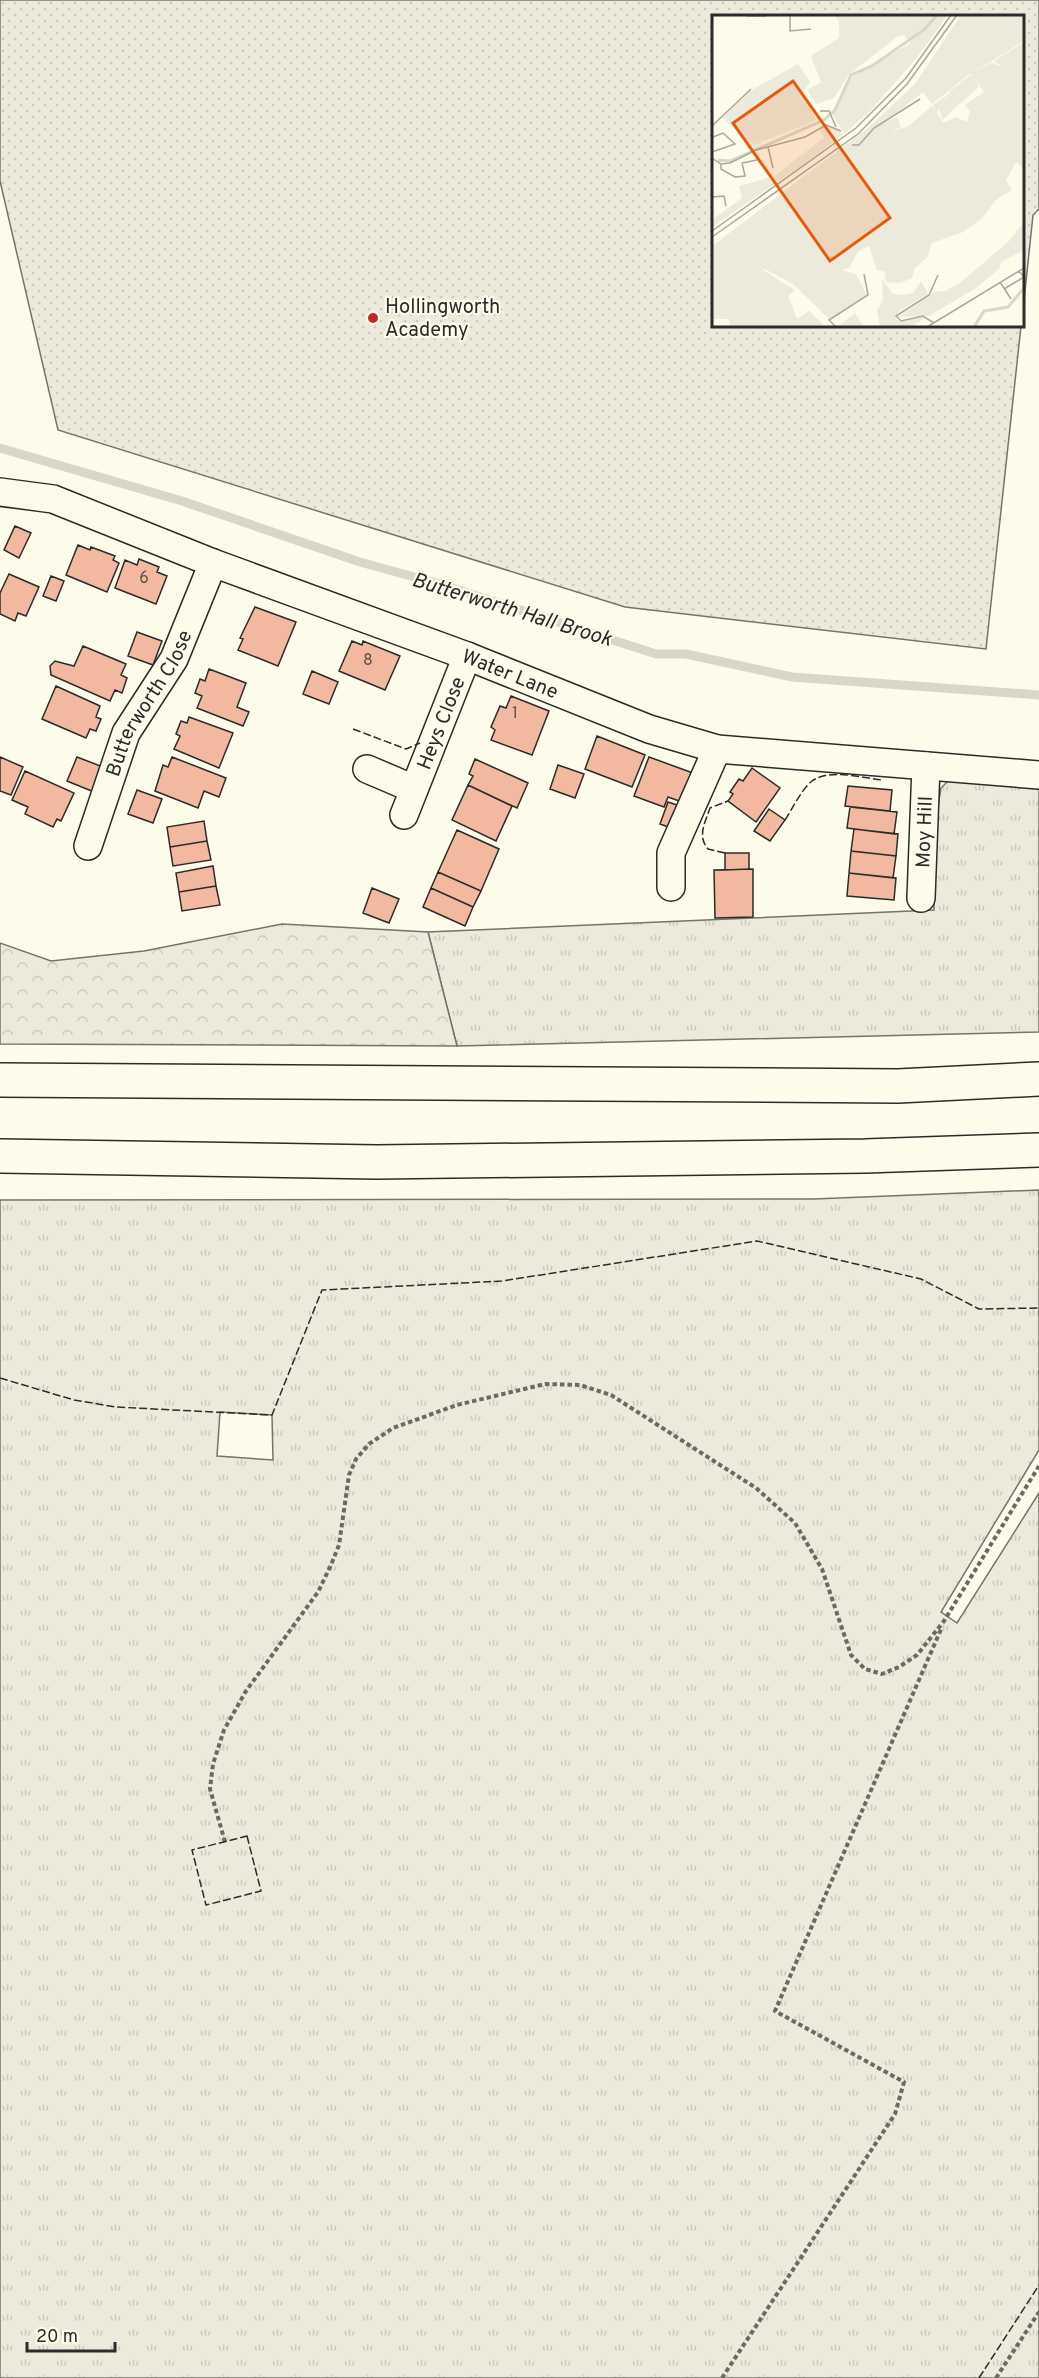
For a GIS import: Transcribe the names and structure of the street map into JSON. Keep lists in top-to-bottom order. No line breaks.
{"streets":{"street":["Water Lane","Butterworth Close","Heys Close","Moy Hill"]},"crossings":[["Water Lane","Butterworth Close"],["Water Lane","Heys Close"],["Water Lane","Moy Hill"]],"water":["Butterworth Hall Brook"],"places":["Hollingworth Academy"],"house_numbers":["6","8","1"],"scale_bar":"20 m"}
